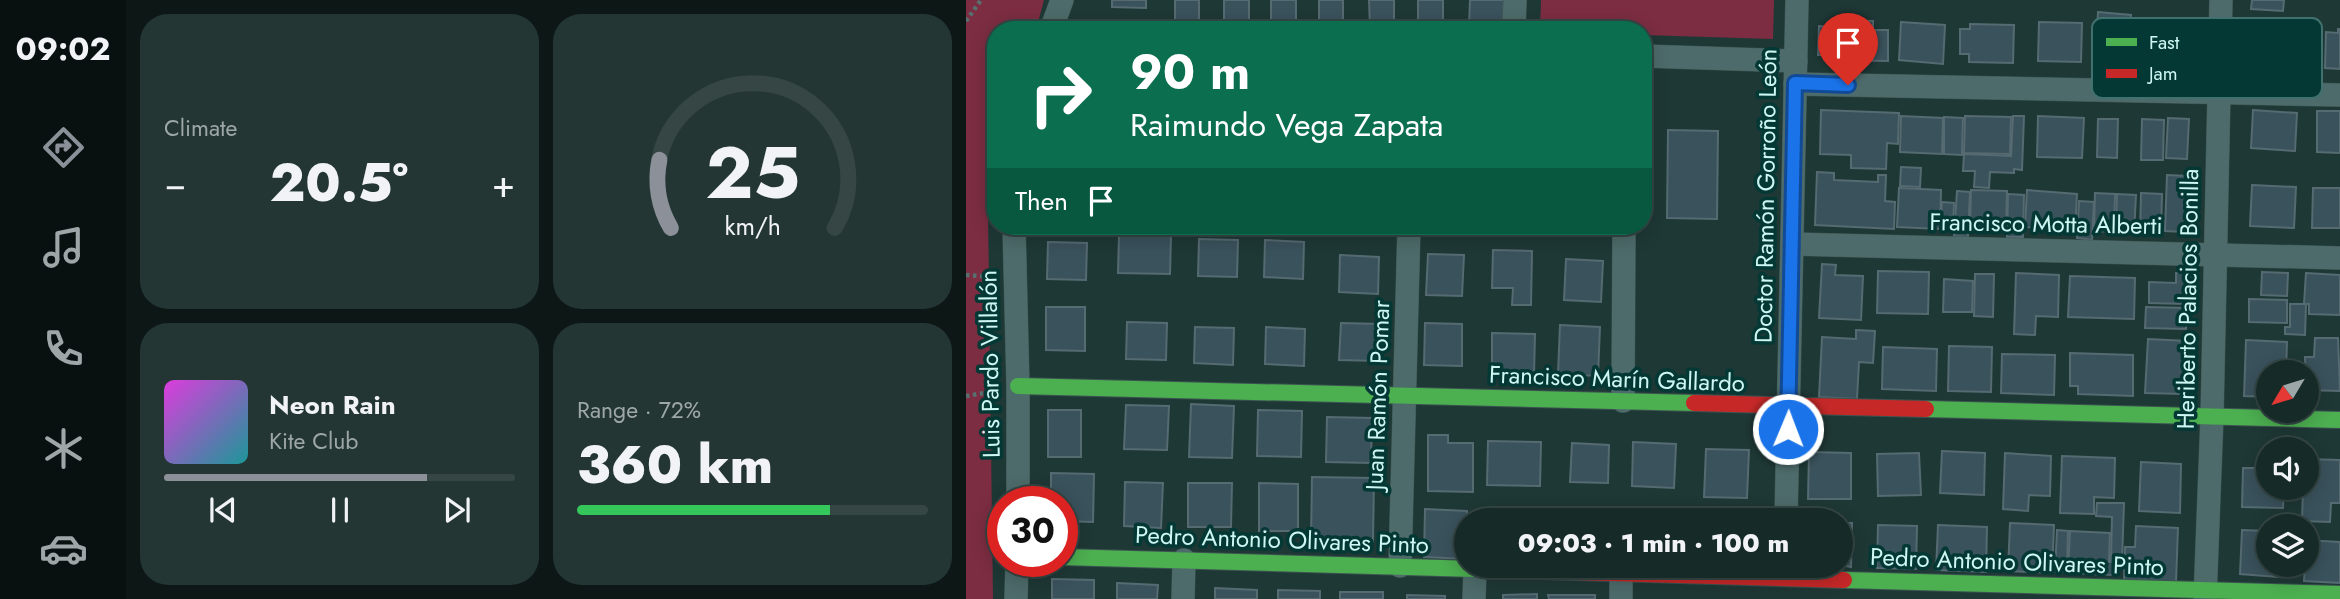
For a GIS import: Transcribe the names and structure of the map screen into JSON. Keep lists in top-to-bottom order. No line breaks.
{"streets":{"street":["Doctor Ramón Gorroño León","Francisco Motta Alberti","Heriberto Palacios Bonilla","Luis Pardo Villalón","Francisco Marín Gallardo","Juan Ramón Pomar","Pedro Antonio Olivares Pinto"]},"crossings":[["Doctor Ramón Gorroño León","Francisco Motta Alberti"],["Doctor Ramón Gorroño León","Francisco Marín Gallardo"],["Francisco Motta Alberti","Heriberto Palacios Bonilla"],["Heriberto Palacios Bonilla","Francisco Marín Gallardo"],["Heriberto Palacios Bonilla","Pedro Antonio Olivares Pinto"],["Luis Pardo Villalón","Francisco Marín Gallardo"],["Francisco Marín Gallardo","Juan Ramón Pomar"],["Juan Ramón Pomar","Pedro Antonio Olivares Pinto"]],"legend":["Fast","Jam"],"north":"bottom left","page":{"tabs":"09:02","tile":["Climate",["Range · 72%","360 km"]],"turn":["90 m","Raimundo Vega Zapata"],"heat":["−","20.5°","+"],"then":"Then","song":["Neon Rain","Kite Club"],"limit":"30","trip":"09:03 · 1 min · 100 m","gauge":["25","km/h"]}}
